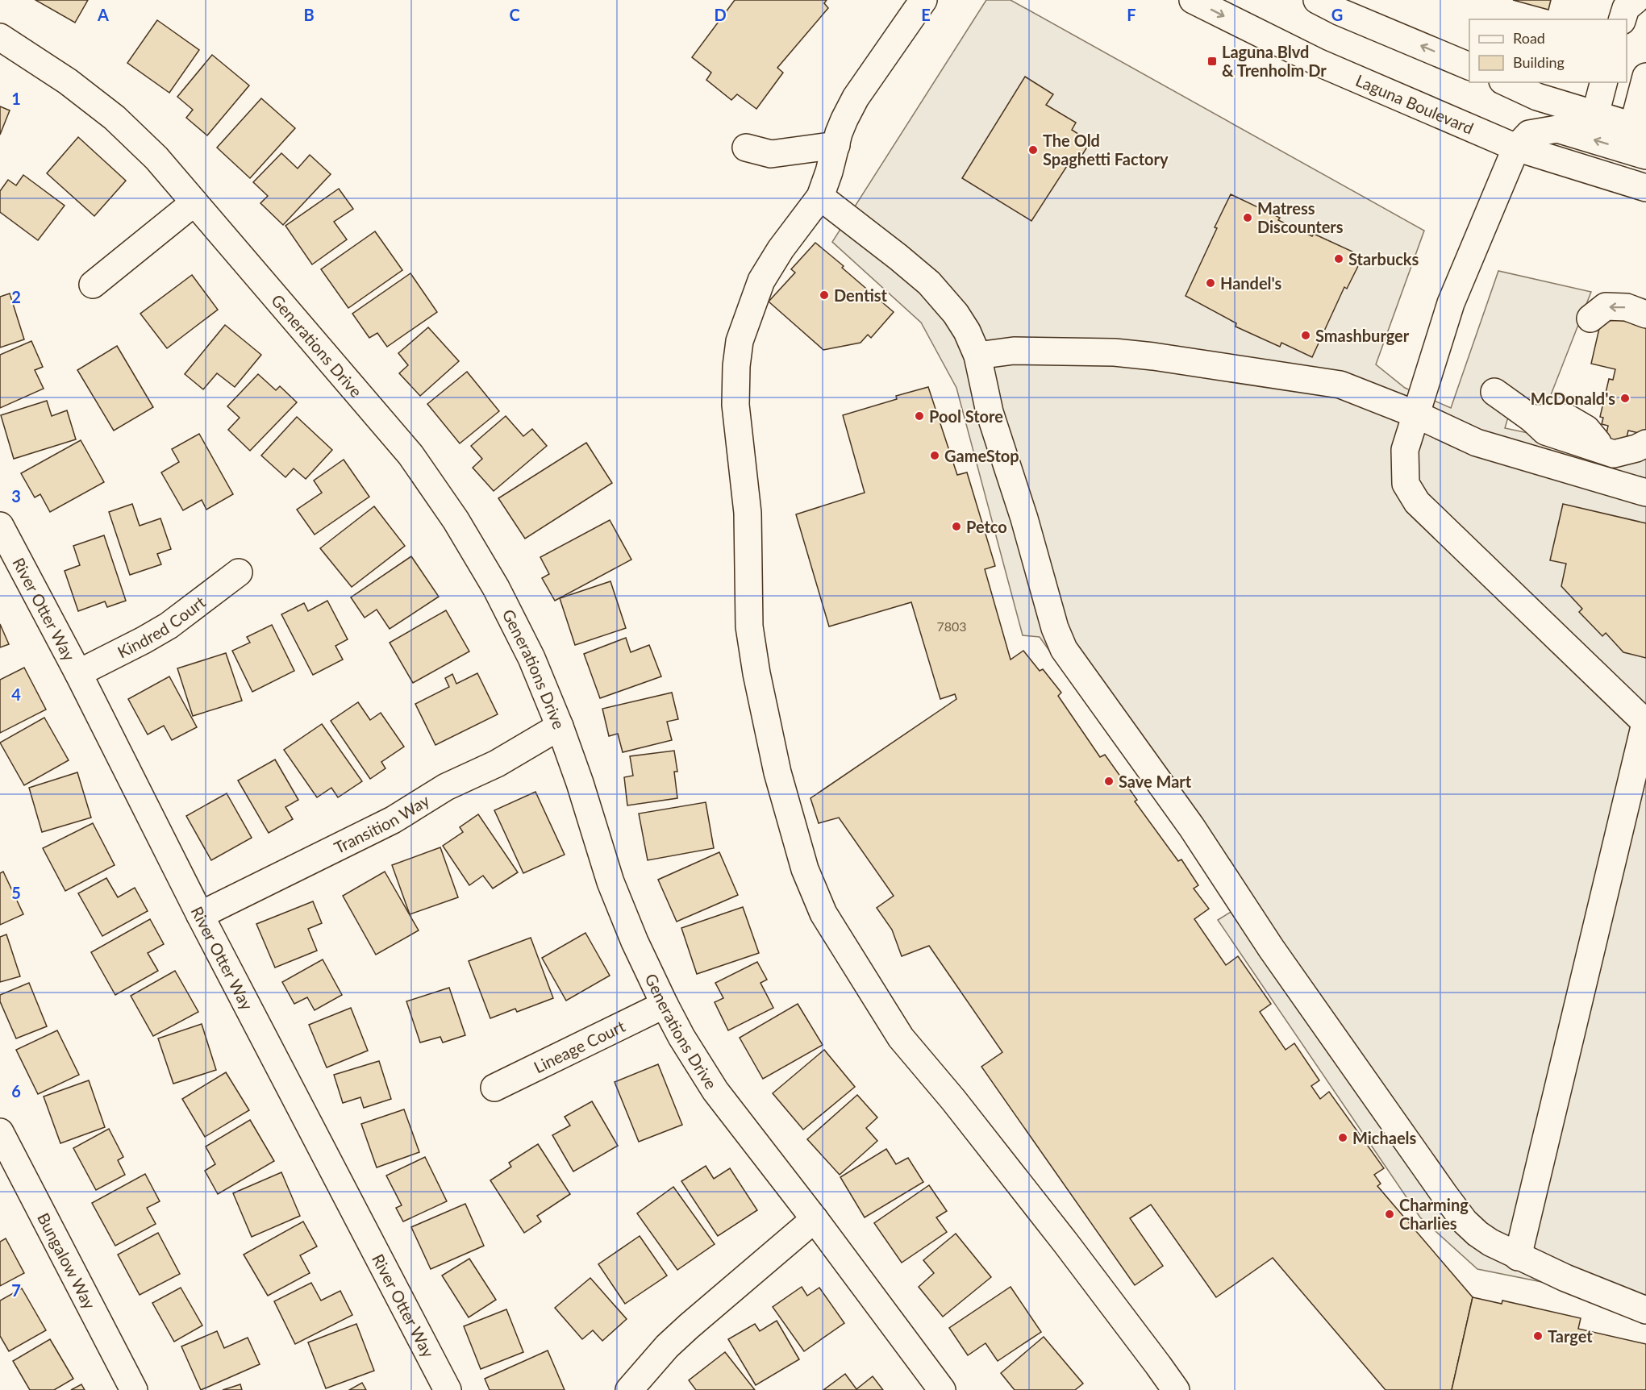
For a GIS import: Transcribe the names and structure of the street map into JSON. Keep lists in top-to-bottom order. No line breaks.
{"streets":{"street":["Laguna Boulevard","Generations Drive","River Otter Way","Kindred Court","Transition Way","Lineage Court","Bungalow Way"]},"crossings":[["Generations Drive","Transition Way"],["Generations Drive","Lineage Court"],["River Otter Way","Kindred Court"],["River Otter Way","Transition Way"]],"places":{"transit":["Laguna Blvd & Trenholm Dr"],"other":["The Old Spaghetti Factory","Matress Discounters","Starbucks","Handel's","Dentist","Smashburger","McDonald's","Pool Store","GameStop","Petco","Save Mart","Michaels","Charming Charlies","Target"]},"house_numbers":["7803"],"legend":["Road","Building"],"grid":{"columns":["A","B","C","D","E","F","G"],"rows":["1","2","3","4","5","6","7"]}}
